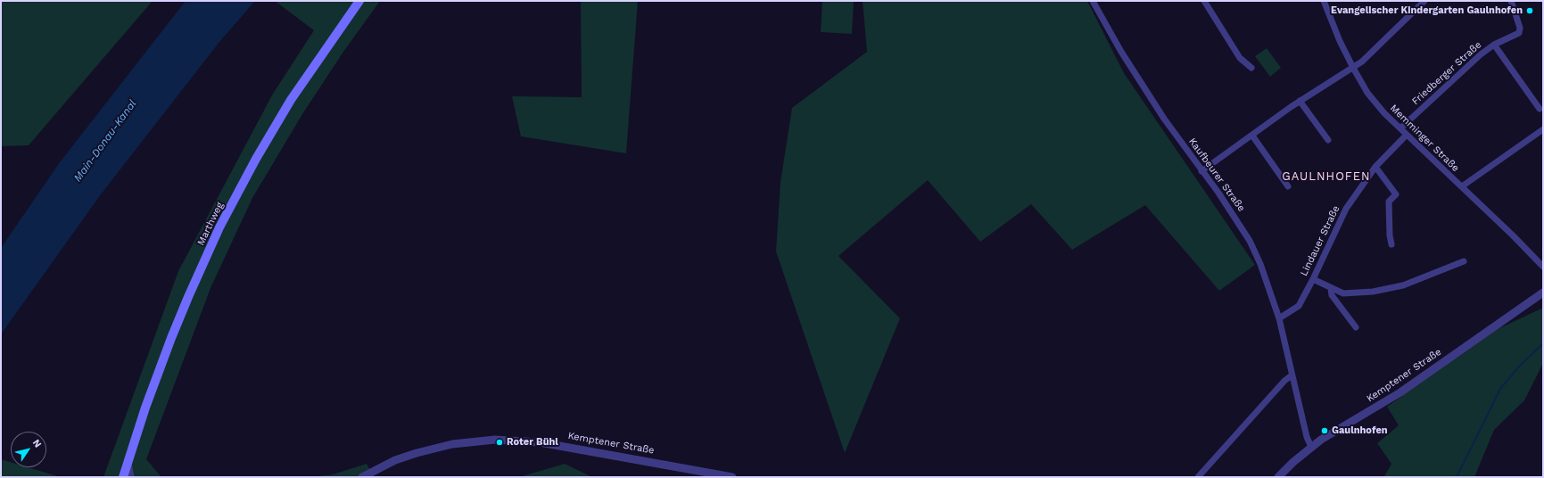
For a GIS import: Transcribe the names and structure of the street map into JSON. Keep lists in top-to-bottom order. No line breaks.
{"streets":{"main road":["Marthweg"],"street":["Friedberger Straße","Memminger Straße","Kaufbeurer Straße","Lindauer Straße","Kemptener Straße"]},"crossings":[["Friedberger Straße","Memminger Straße"],["Memminger Straße","Lindauer Straße"],["Kaufbeurer Straße","Lindauer Straße"],["Kaufbeurer Straße","Kemptener Straße"]],"districts":["GAULNHOFEN"],"water":["Main-Donau-Kanal"],"places":["Evangelischer Kindergarten Gaulnhofen","Gaulnhofen","Roter Bühl"],"north":"top right"}
